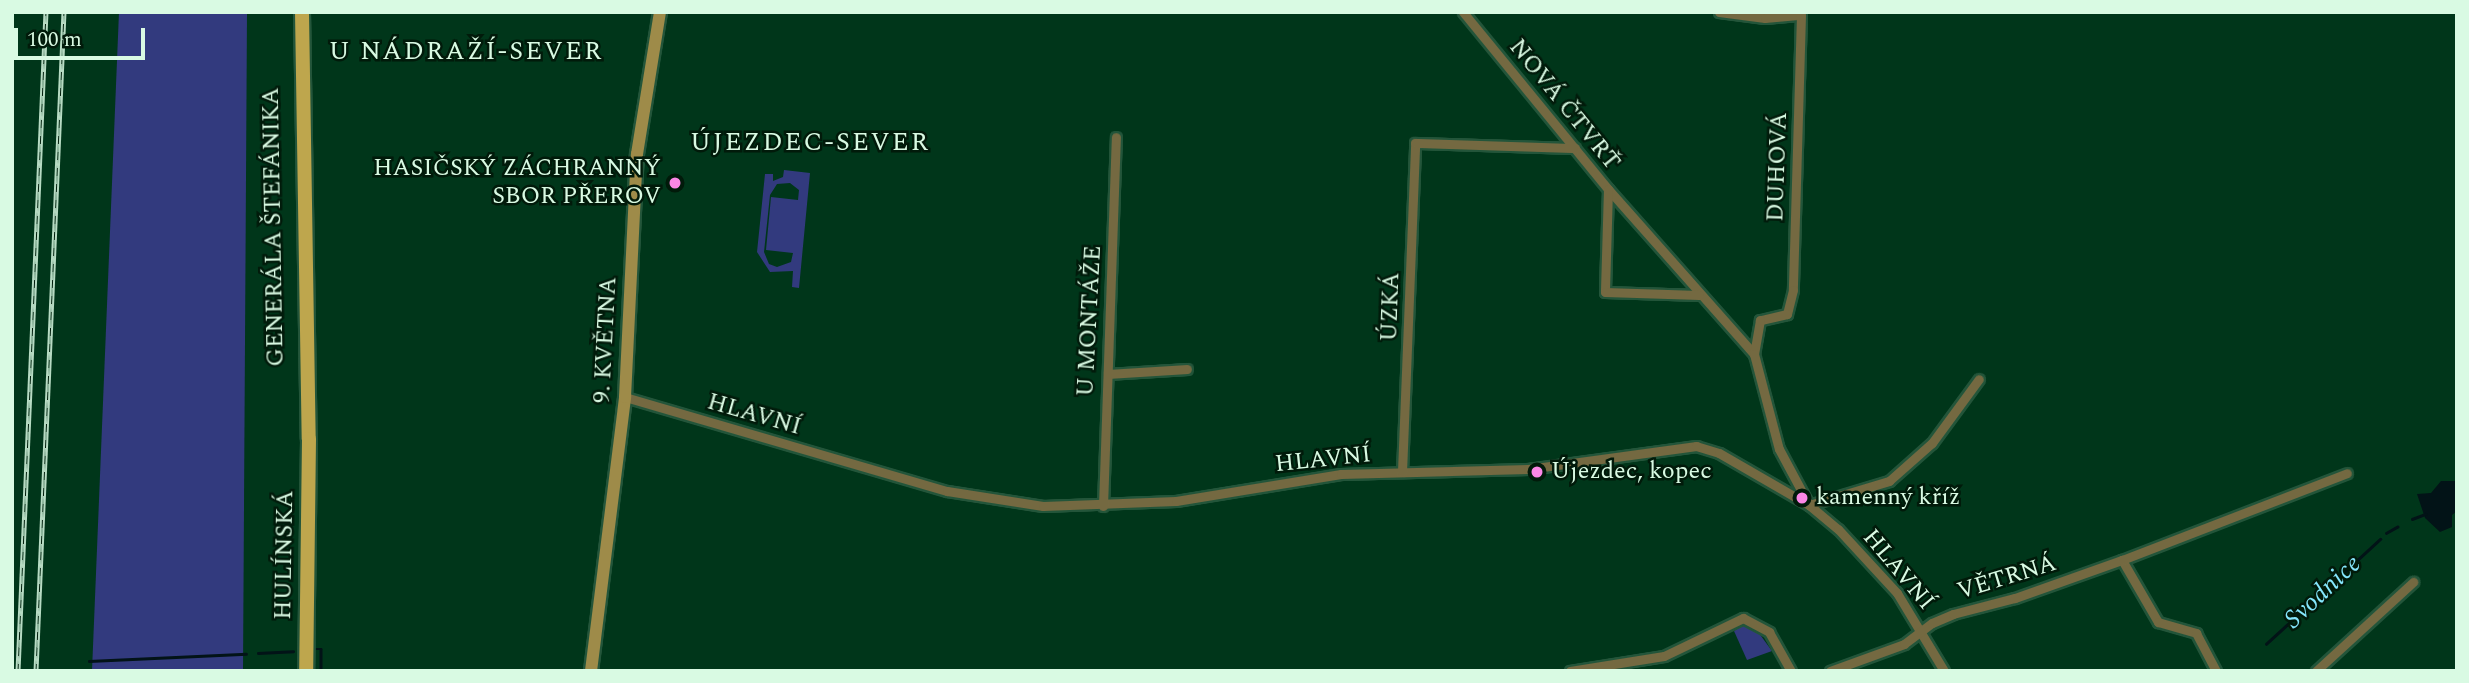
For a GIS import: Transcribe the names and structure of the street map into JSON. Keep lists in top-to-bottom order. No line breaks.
{"streets":{"main road":["GENERÁLA ŠTEFÁNIKA","HULÍNSKÁ"],"street":["NOVÁ ČTVRŤ","DUHOVÁ","ÚZKÁ","U MONTÁŽE","9. KVĚTNA","HLAVNÍ","VĚTRNÁ"]},"crossings":[["NOVÁ ČTVRŤ","DUHOVÁ"],["NOVÁ ČTVRŤ","ÚZKÁ"],["NOVÁ ČTVRŤ","HLAVNÍ"],["GENERÁLA ŠTEFÁNIKA","HULÍNSKÁ"],["ÚZKÁ","HLAVNÍ"],["U MONTÁŽE","HLAVNÍ"],["9. KVĚTNA","HLAVNÍ"],["HLAVNÍ","VĚTRNÁ"]],"districts":["U NÁDRAŽÍ-SEVER","ÚJEZDEC-SEVER"],"water":["Svodnice"],"places":["HASIČSKÝ ZÁCHRANNÝ SBOR PŘEROV","Újezdec, kopec","kamenný kříž"],"scale_bar":"100 m"}
